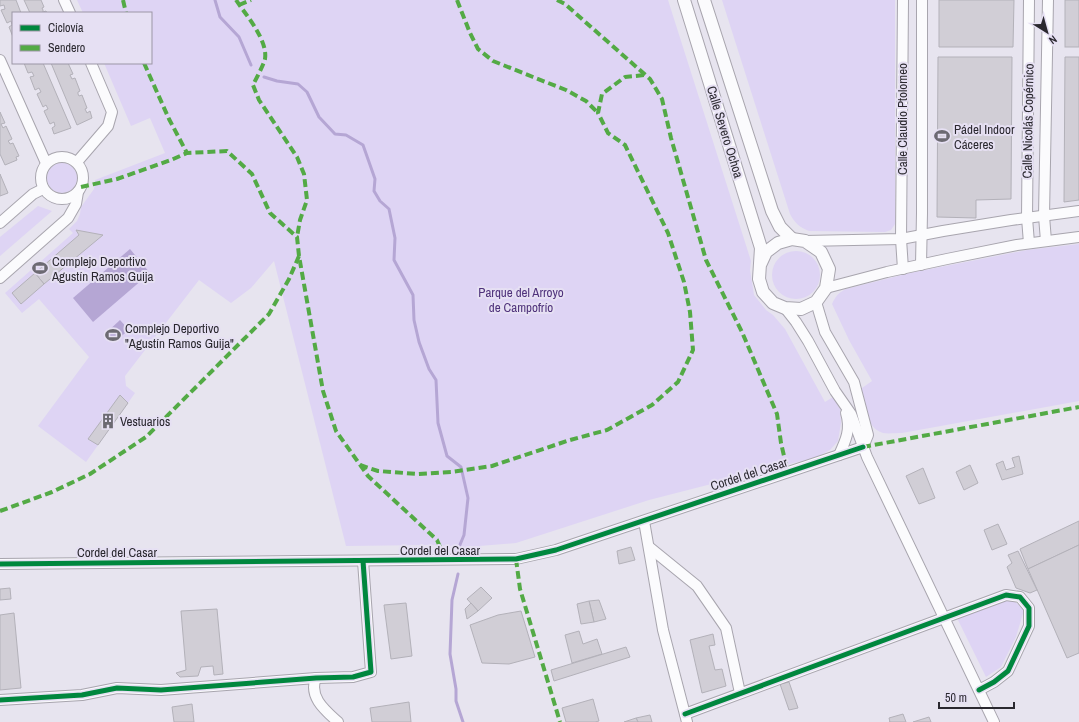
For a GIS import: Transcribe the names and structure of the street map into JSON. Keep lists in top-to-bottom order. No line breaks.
{"streets":{"main road":["Calle Severo Ochoa"],"street":["Calle Claudio Ptolomeo","Calle Nicolás Copérnico","Cordel del Casar"]},"parks":["Parque del Arroyo de Campofrío"],"places":{"sports":["Pádel Indoor Cáceres","Complejo Deportivo Agustín Ramos Guija","Complejo Deportivo \"Agustín Ramos Guija\""],"building":["Vestuarios"]},"legend":["Ciclovía","Sendero"],"scale_bar":"50 m","north":"bottom right"}
